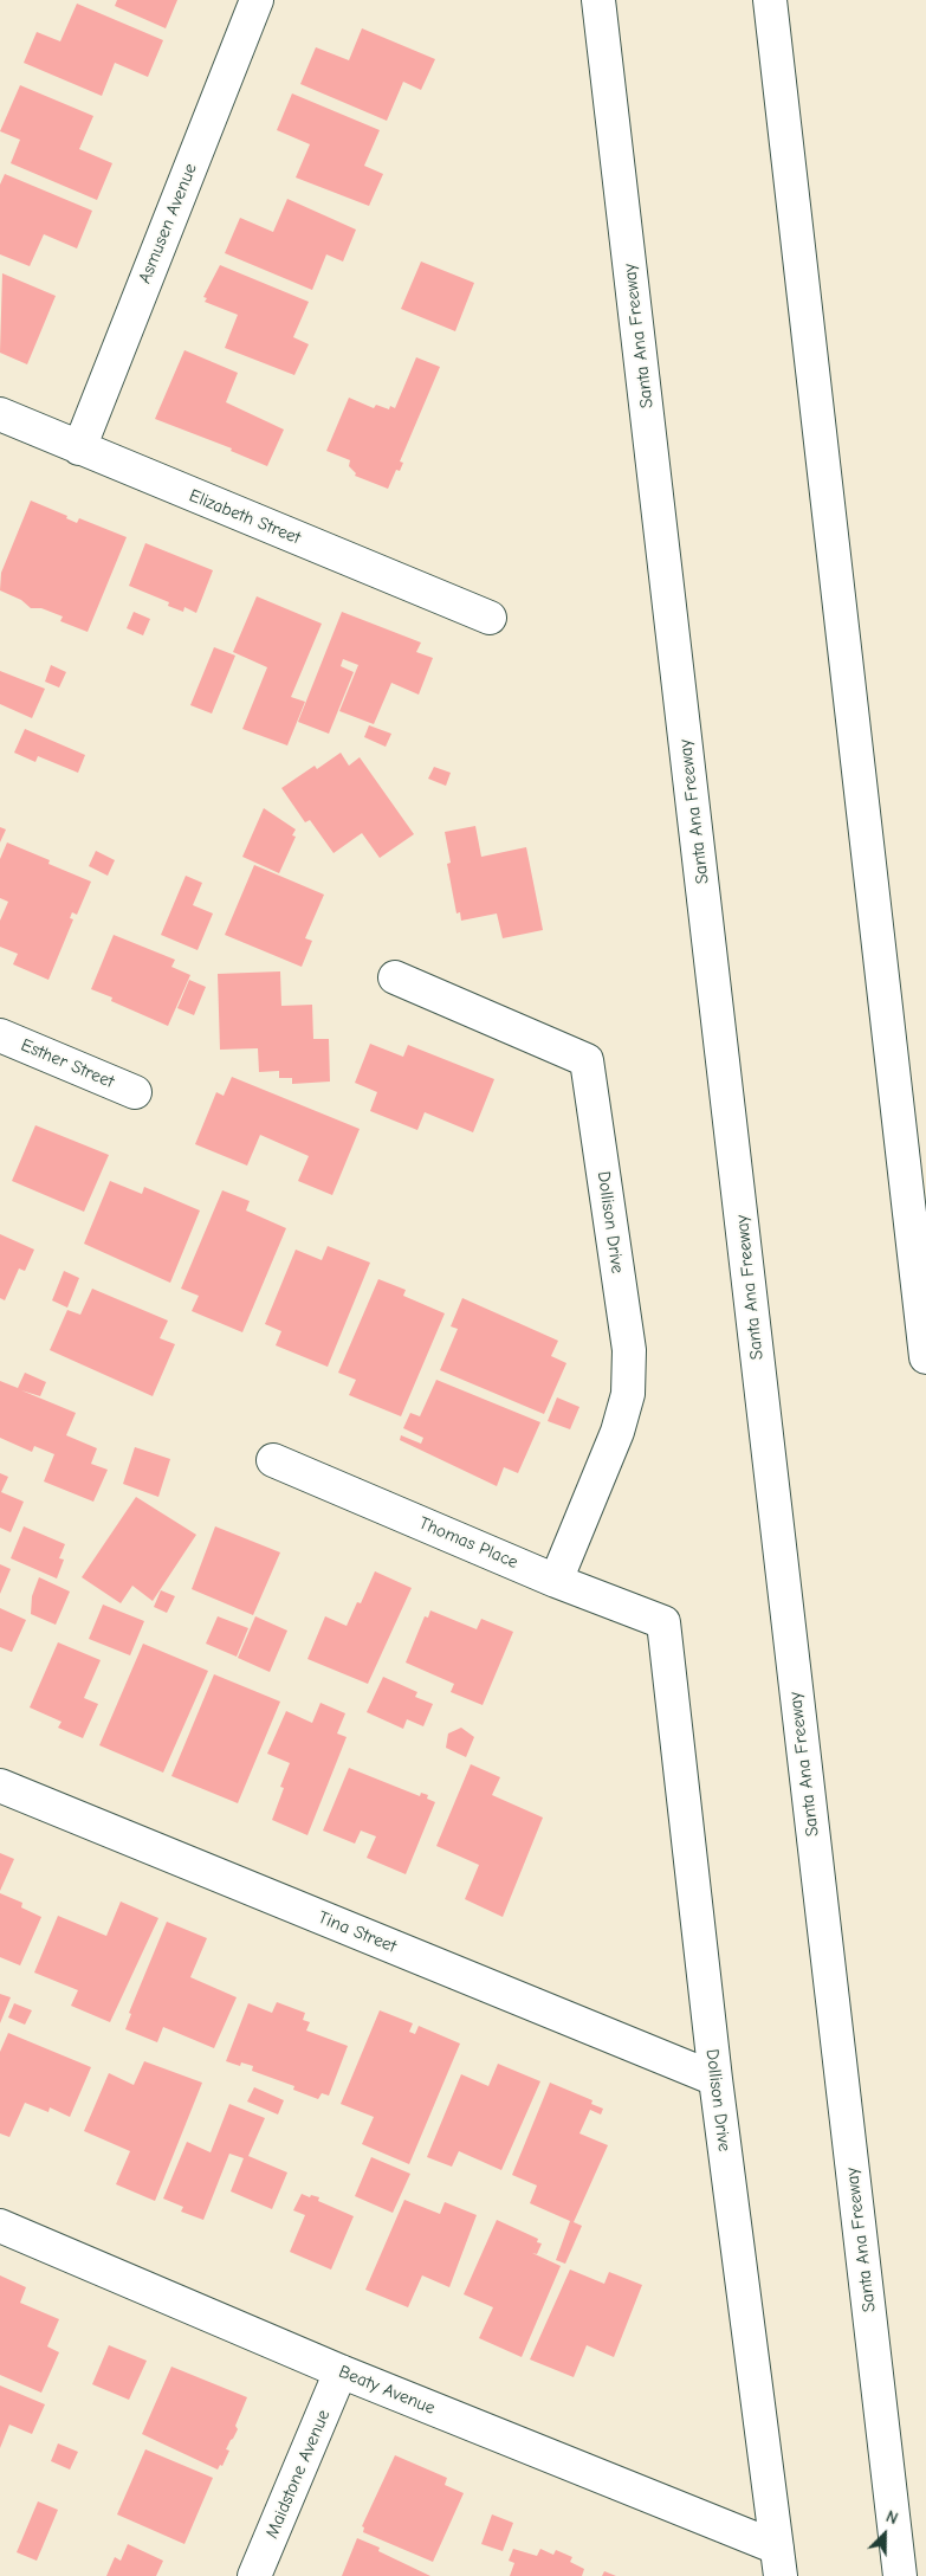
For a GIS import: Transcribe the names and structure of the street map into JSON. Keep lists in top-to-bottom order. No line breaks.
{"streets":{"main road":["Asmusen Avenue","Santa Ana Freeway","Elizabeth Street","Esther Street","Dollison Drive","Thomas Place","Tina Street","Beaty Avenue","Maidstone Avenue"]},"crossings":[["Asmusen Avenue","Elizabeth Street"],["Dollison Drive","Thomas Place"],["Dollison Drive","Tina Street"],["Dollison Drive","Beaty Avenue"],["Beaty Avenue","Maidstone Avenue"]],"north":"top right"}
